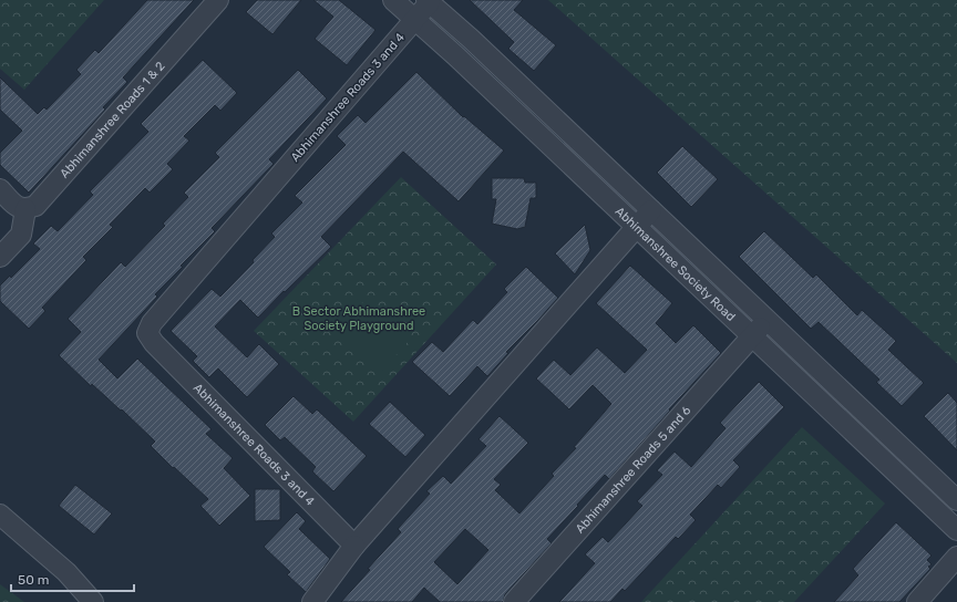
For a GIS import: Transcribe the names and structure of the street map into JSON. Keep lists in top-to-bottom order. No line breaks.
{"streets":{"street":["Abhimanshree Roads 3 and 4","Abhimanshree Roads 1 & 2","Abhimanshree Society Road","Abhimanshree Roads 5 and 6"]},"crossings":[["Abhimanshree Roads 3 and 4","Abhimanshree Society Road"],["Abhimanshree Society Road","Abhimanshree Roads 5 and 6"]],"parks":["B Sector Abhimanshree Society Playground"],"scale_bar":"50 m"}
